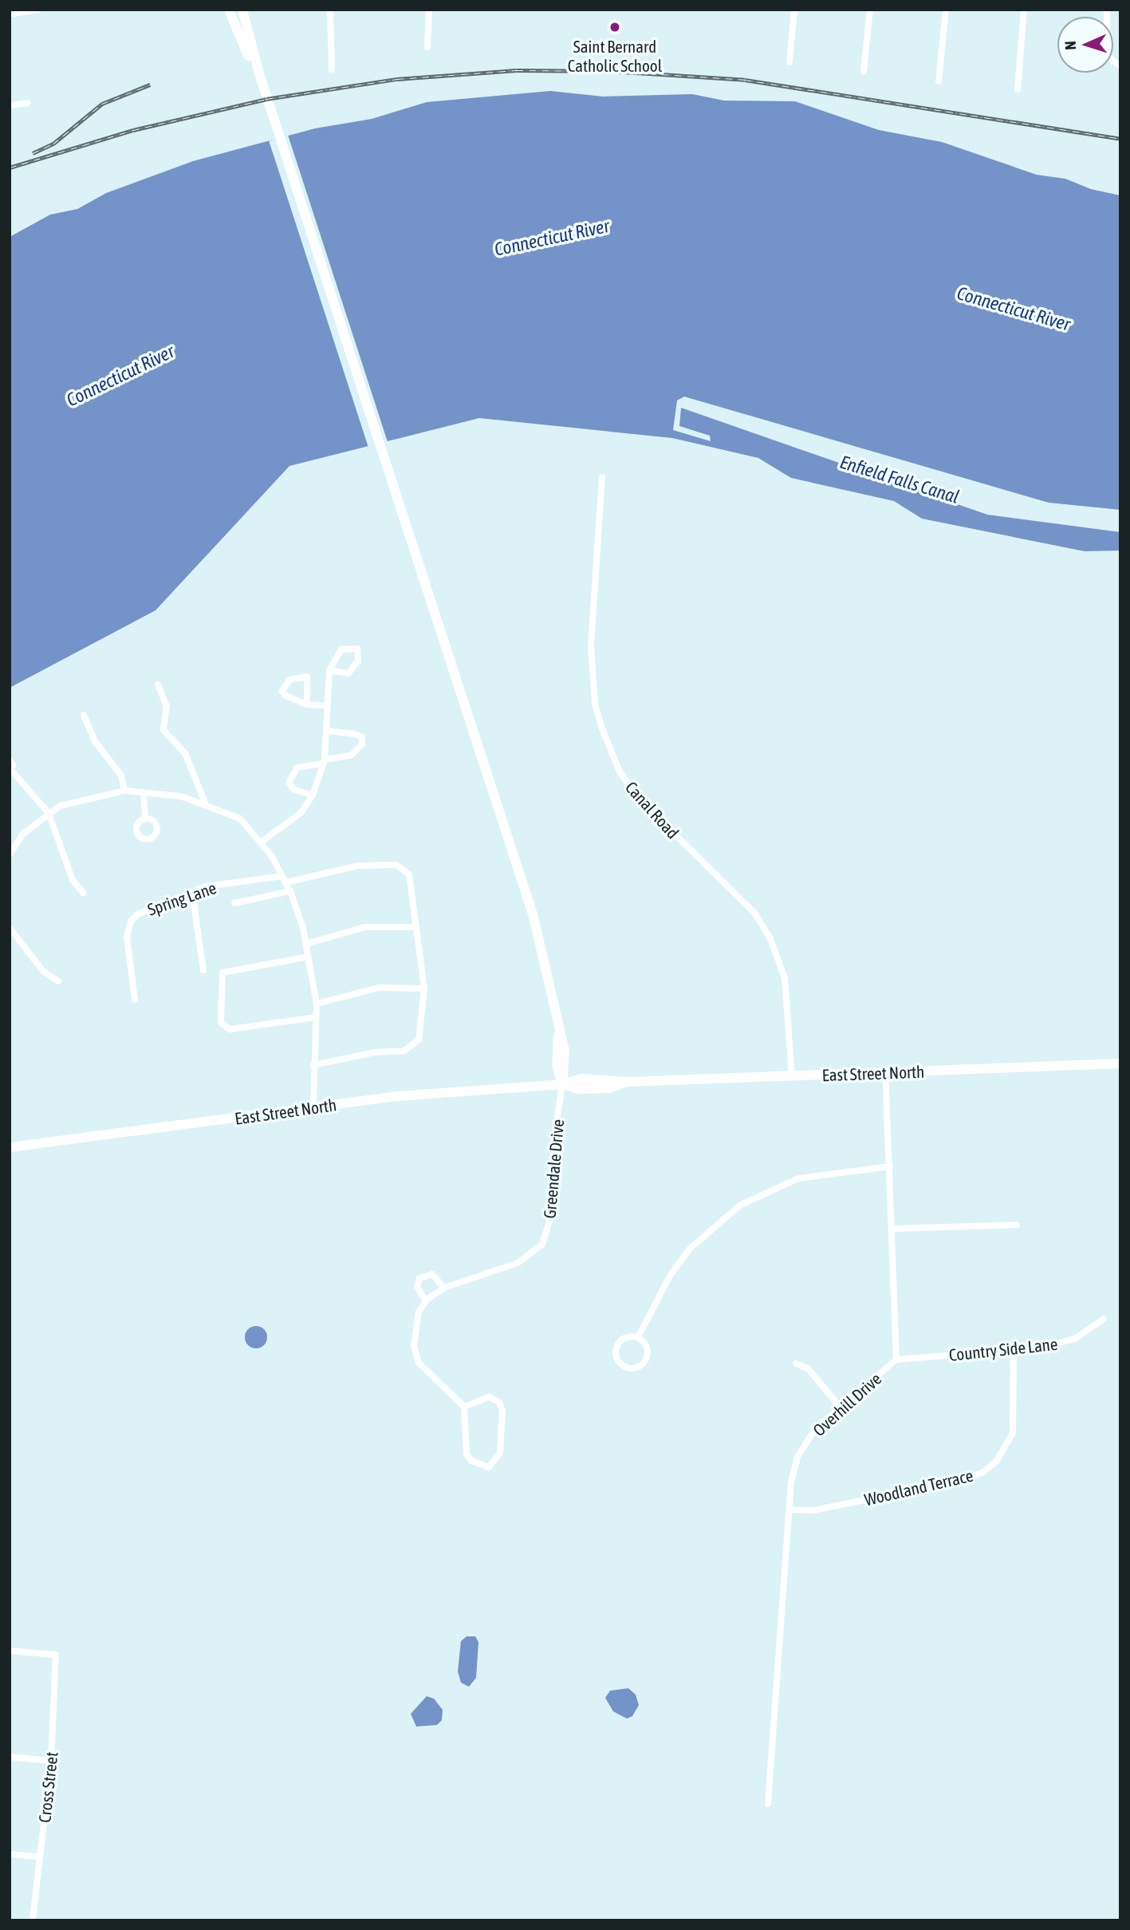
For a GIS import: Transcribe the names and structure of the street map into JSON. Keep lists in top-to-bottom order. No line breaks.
{"streets":{"main road":["East Street North"],"street":["Canal Road","Spring Lane","Greendale Drive","Country Side Lane","Overhill Drive","Woodland Terrace","Cross Street"]},"crossings":[["Canal Road","East Street North"],["East Street North","Greendale Drive"],["East Street North","Overhill Drive"],["Country Side Lane","Overhill Drive"],["Country Side Lane","Woodland Terrace"],["Overhill Drive","Woodland Terrace"]],"water":["Connecticut River","Enfield Falls Canal"],"places":["Saint Bernard Catholic School"],"north":"left"}
